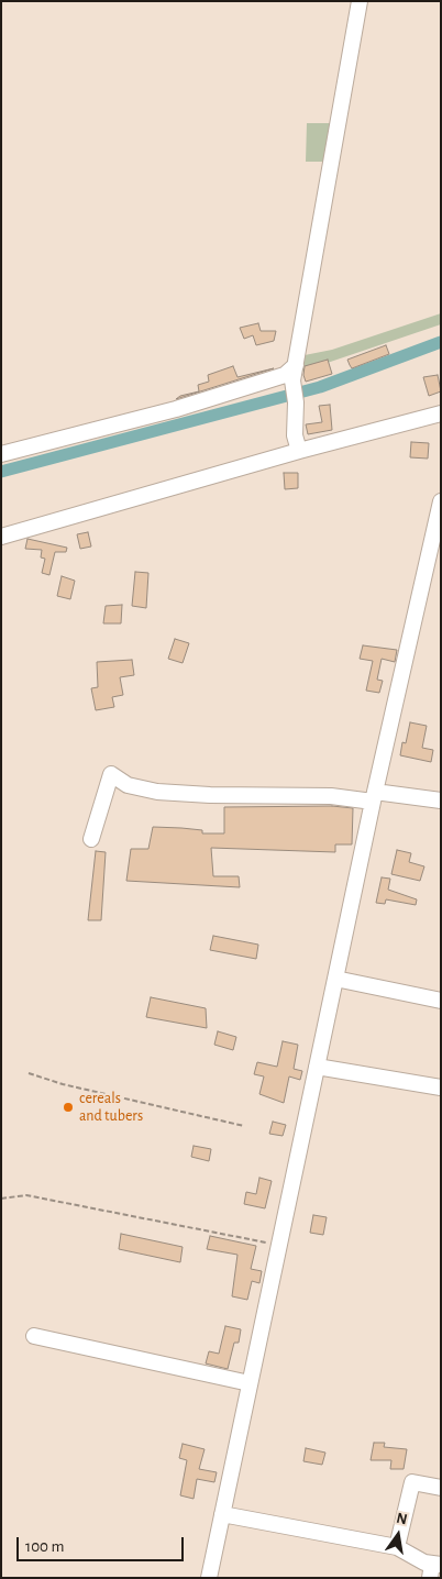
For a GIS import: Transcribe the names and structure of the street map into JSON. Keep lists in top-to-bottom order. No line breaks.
{"places":["cereals and tubers"],"scale_bar":"100 m","north":"top"}
